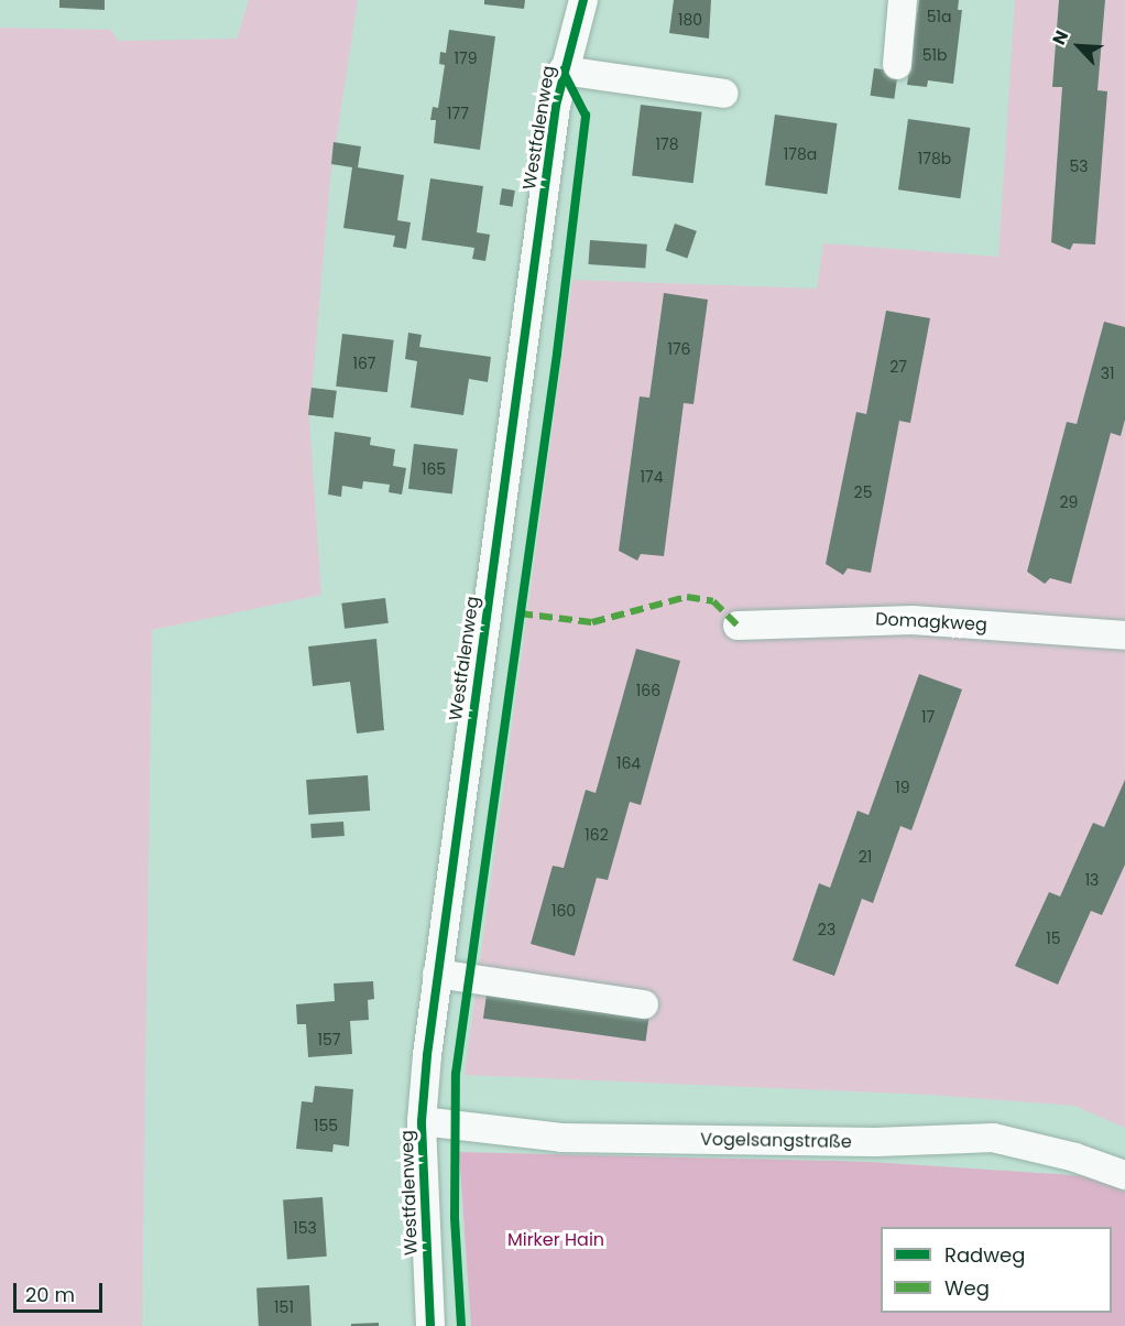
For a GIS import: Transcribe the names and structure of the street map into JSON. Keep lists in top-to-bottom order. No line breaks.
{"streets":{"street":["Westfalenweg","Domagkweg","Vogelsangstraße"]},"crossings":[["Westfalenweg","Vogelsangstraße"]],"parks":["Mirker Hain"],"house_numbers":["51a","180","51b","179","177","178","178a","178b","53","176","167","27","31","165","174","25","29","166","17","164","19","162","21","13","160","23","15","157","155","153","151"],"legend":["Radweg","Weg"],"scale_bar":"20 m","north":"top left"}
